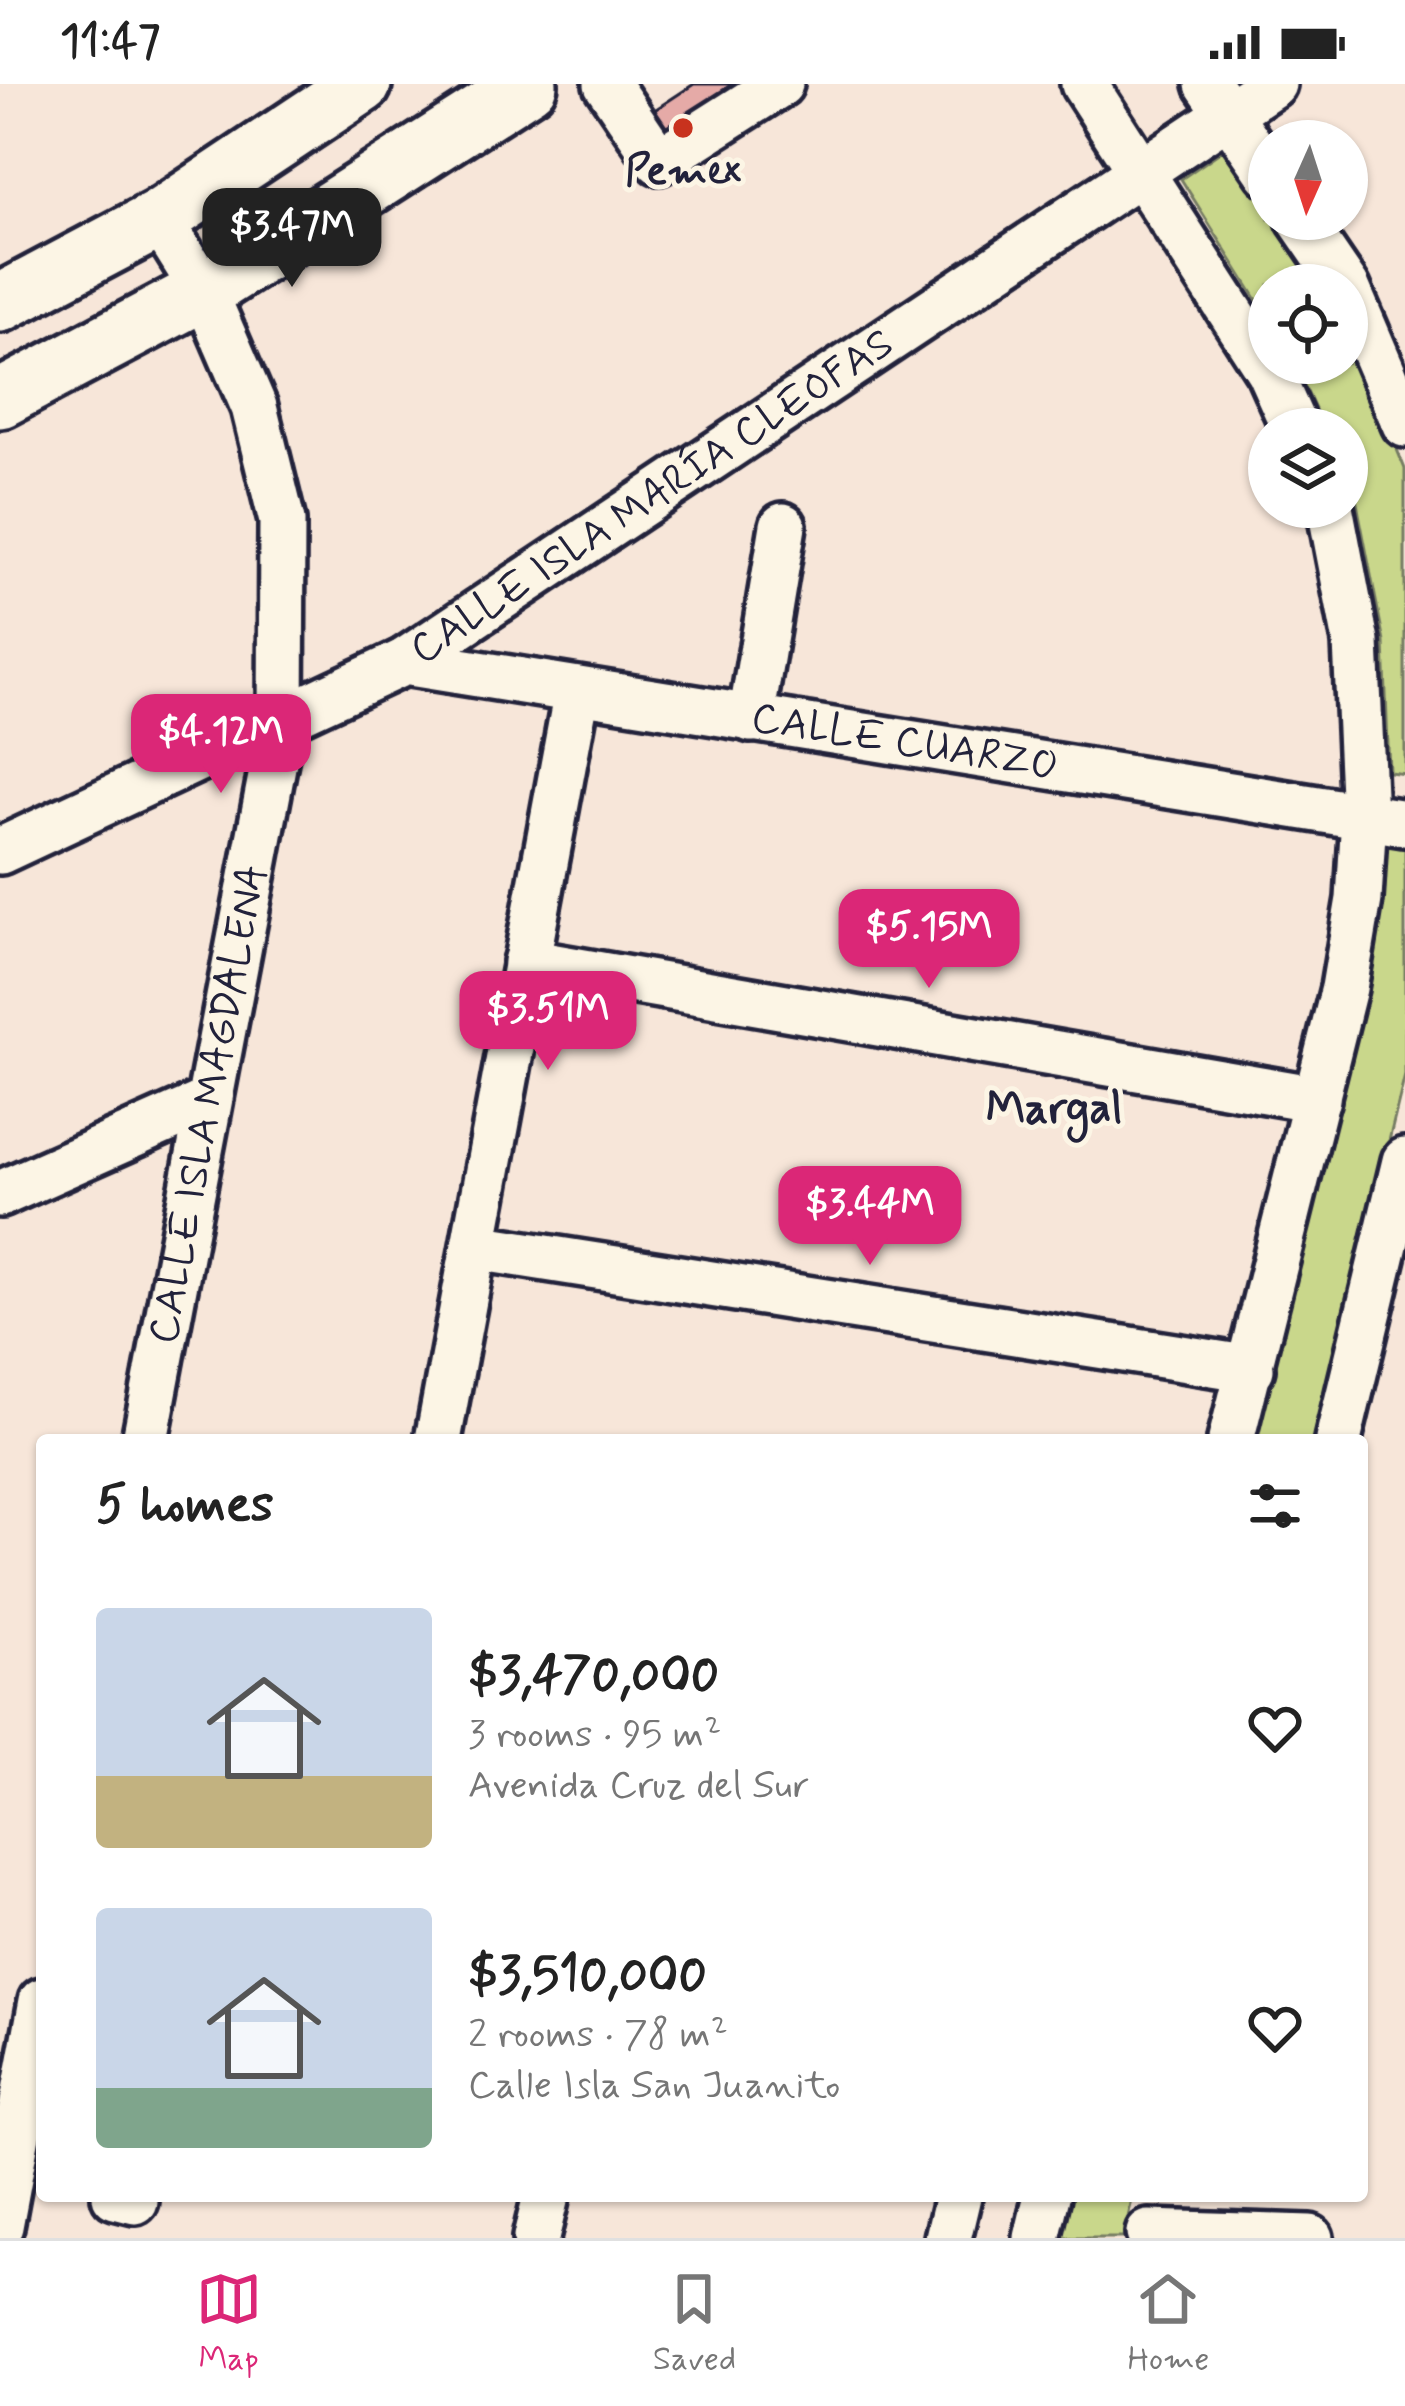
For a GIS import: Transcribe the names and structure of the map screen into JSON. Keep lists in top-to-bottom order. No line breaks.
{"streets":{"street":["CALLE ISLA MARÍA CLEOFAS","CALLE CUARZO","CALLE ISLA MAGDALENA"]},"crossings":[["CALLE ISLA MARÍA CLEOFAS","CALLE CUARZO"],["CALLE ISLA MARÍA CLEOFAS","CALLE ISLA MAGDALENA"]],"districts":["Margal"],"places":["Pemex"],"north":"bottom","page":{"status":"11:47","price":["$3.47M","$4.12M","$5.15M","$3.51M","$3.44M"],"heading":"5 homes","list":[{"name":"$3,470,000","note":"3 rooms · 95 m² · Avenida Cruz del Sur"},{"name":"$3,510,000","note":"2 rooms · 78 m² · Calle Isla San Juanito"}],"tabs":["Map","Saved","Home"]}}
